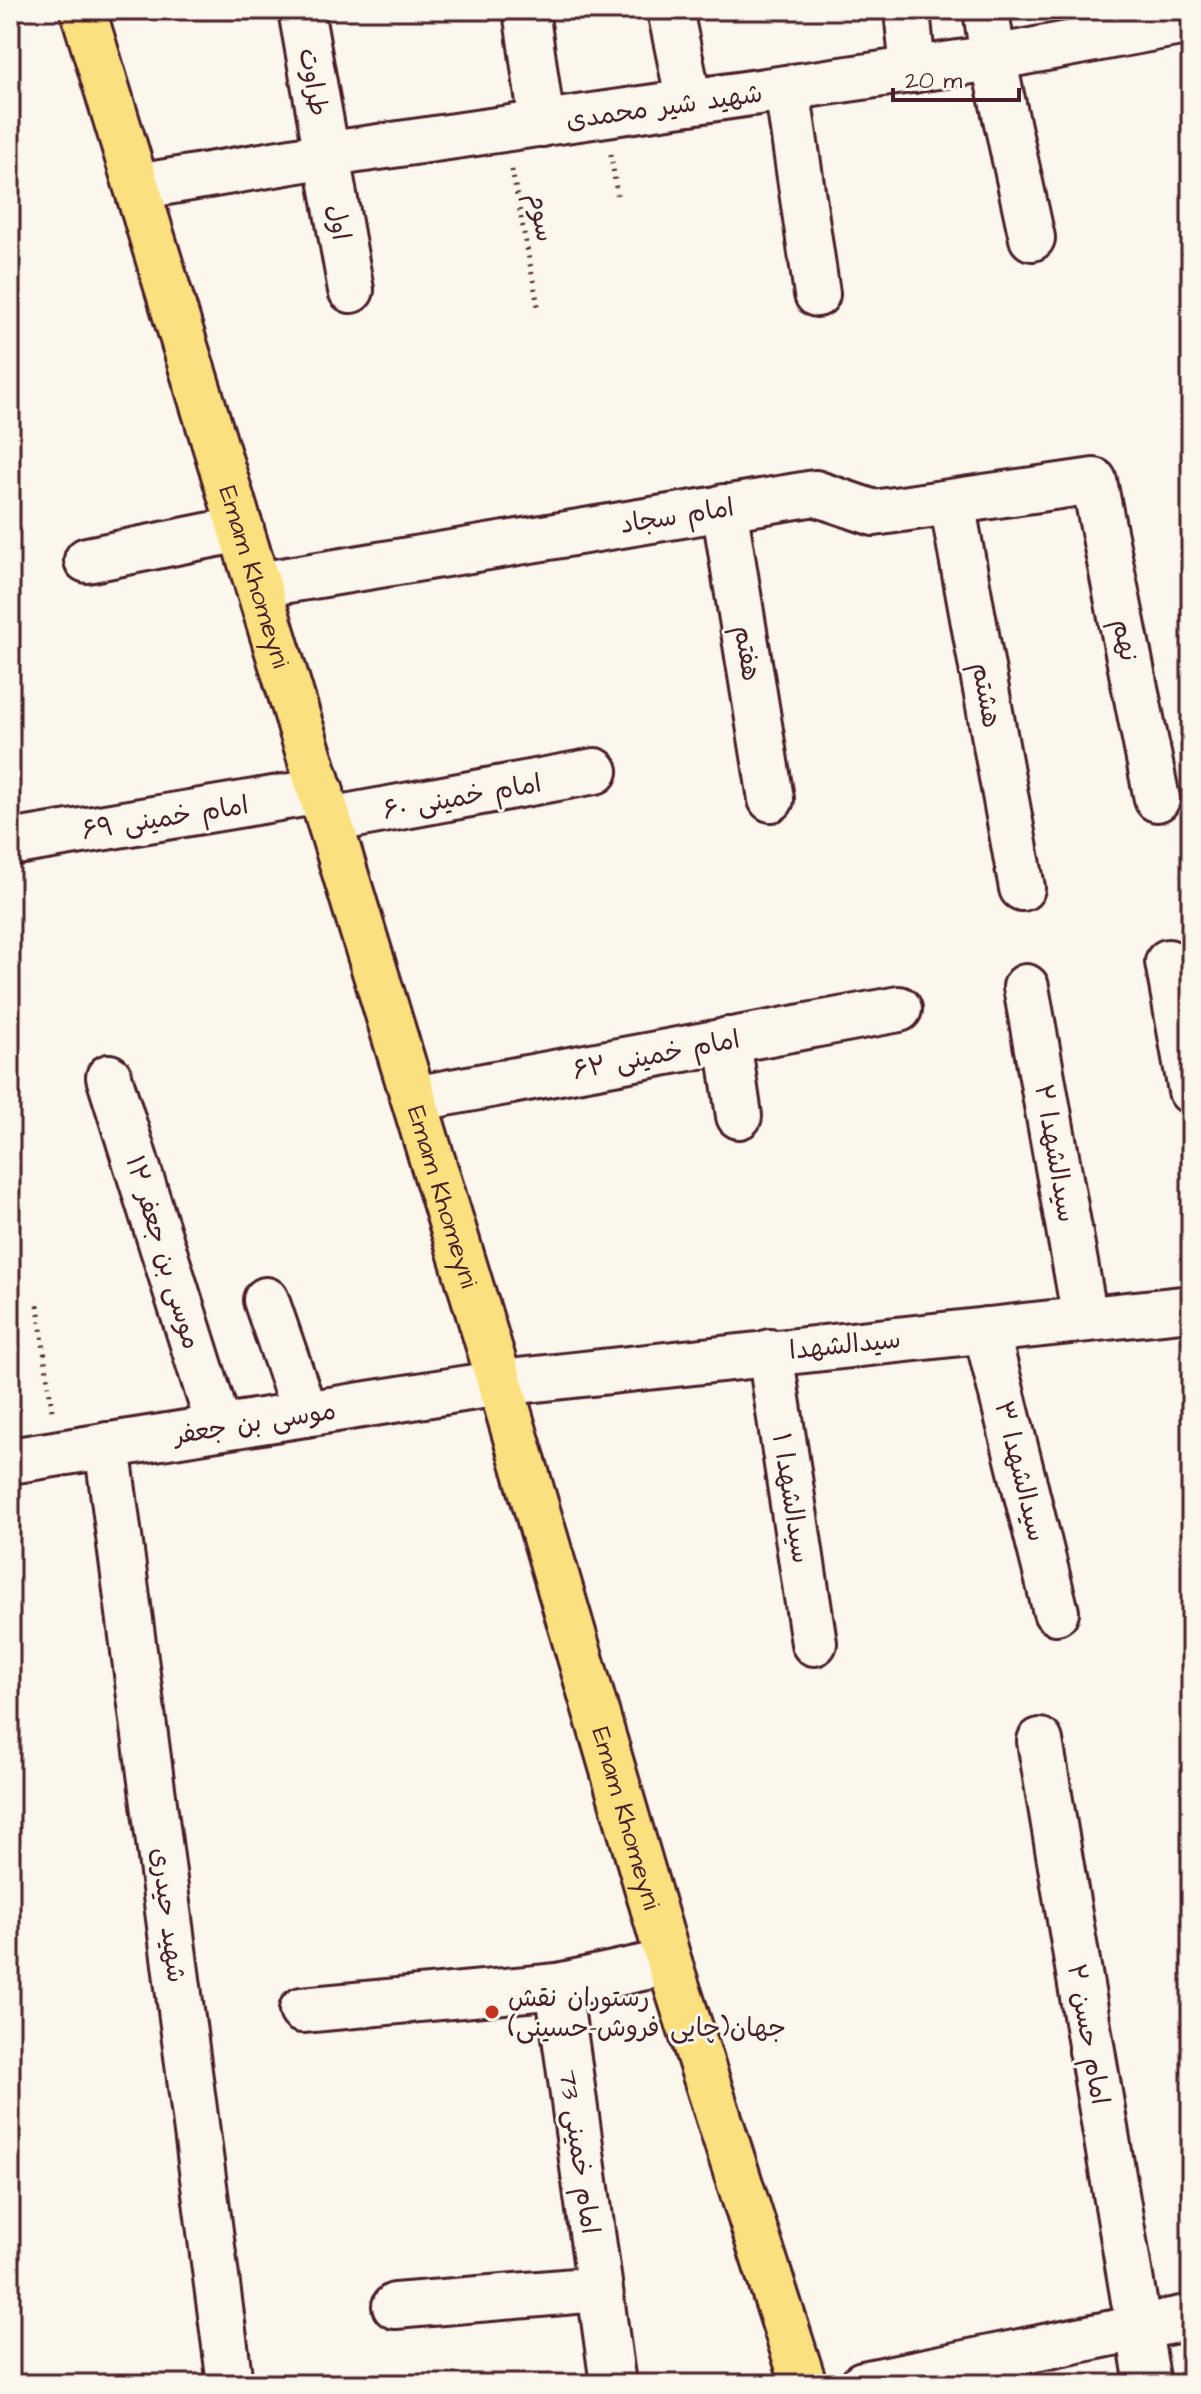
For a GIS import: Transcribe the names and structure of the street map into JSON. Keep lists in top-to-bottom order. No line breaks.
{"streets":{"main road":["Emam Khomeyni"],"street":["طراوت","شهید شیر محمدی","اول","امام سجاد","نهم","هفتم","هشتم","امام خمینی ۶۰","امام خمینی ۶۹","امام خمینی ۶۲","سیدالشهدا ۲","موسی بن جعفر ۱۲","سیدالشهدا","موسی بن جعفر","سیدالشهدا ۳","سیدالشهدا ۱","شهید حیدری","امام حسن ۲","امام خمینی 73"],"path":["سوم"]},"crossings":[["طراوت","شهید شیر محمدی"],["طراوت","اول"],["شهید شیر محمدی","سوم"],["شهید شیر محمدی","اول"],["شهید شیر محمدی","Emam Khomeyni"],["امام سجاد","Emam Khomeyni"],["امام سجاد","نهم"],["امام سجاد","هفتم"],["امام سجاد","هشتم"],["Emam Khomeyni","امام خمینی ۶۰"],["Emam Khomeyni","امام خمینی ۶۹"],["Emam Khomeyni","امام خمینی ۶۲"],["Emam Khomeyni","سیدالشهدا"],["Emam Khomeyni","موسی بن جعفر"],["امام خمینی ۶۰","امام خمینی ۶۹"],["سیدالشهدا ۲","سیدالشهدا"],["موسی بن جعفر ۱۲","موسی بن جعفر"],["سیدالشهدا","موسی بن جعفر"],["سیدالشهدا","سیدالشهدا ۳"],["سیدالشهدا","سیدالشهدا ۱"],["موسی بن جعفر","شهید حیدری"]],"places":["رستوران نقش جهان(چایی فروش-حسینی)"],"scale_bar":"20 m"}
